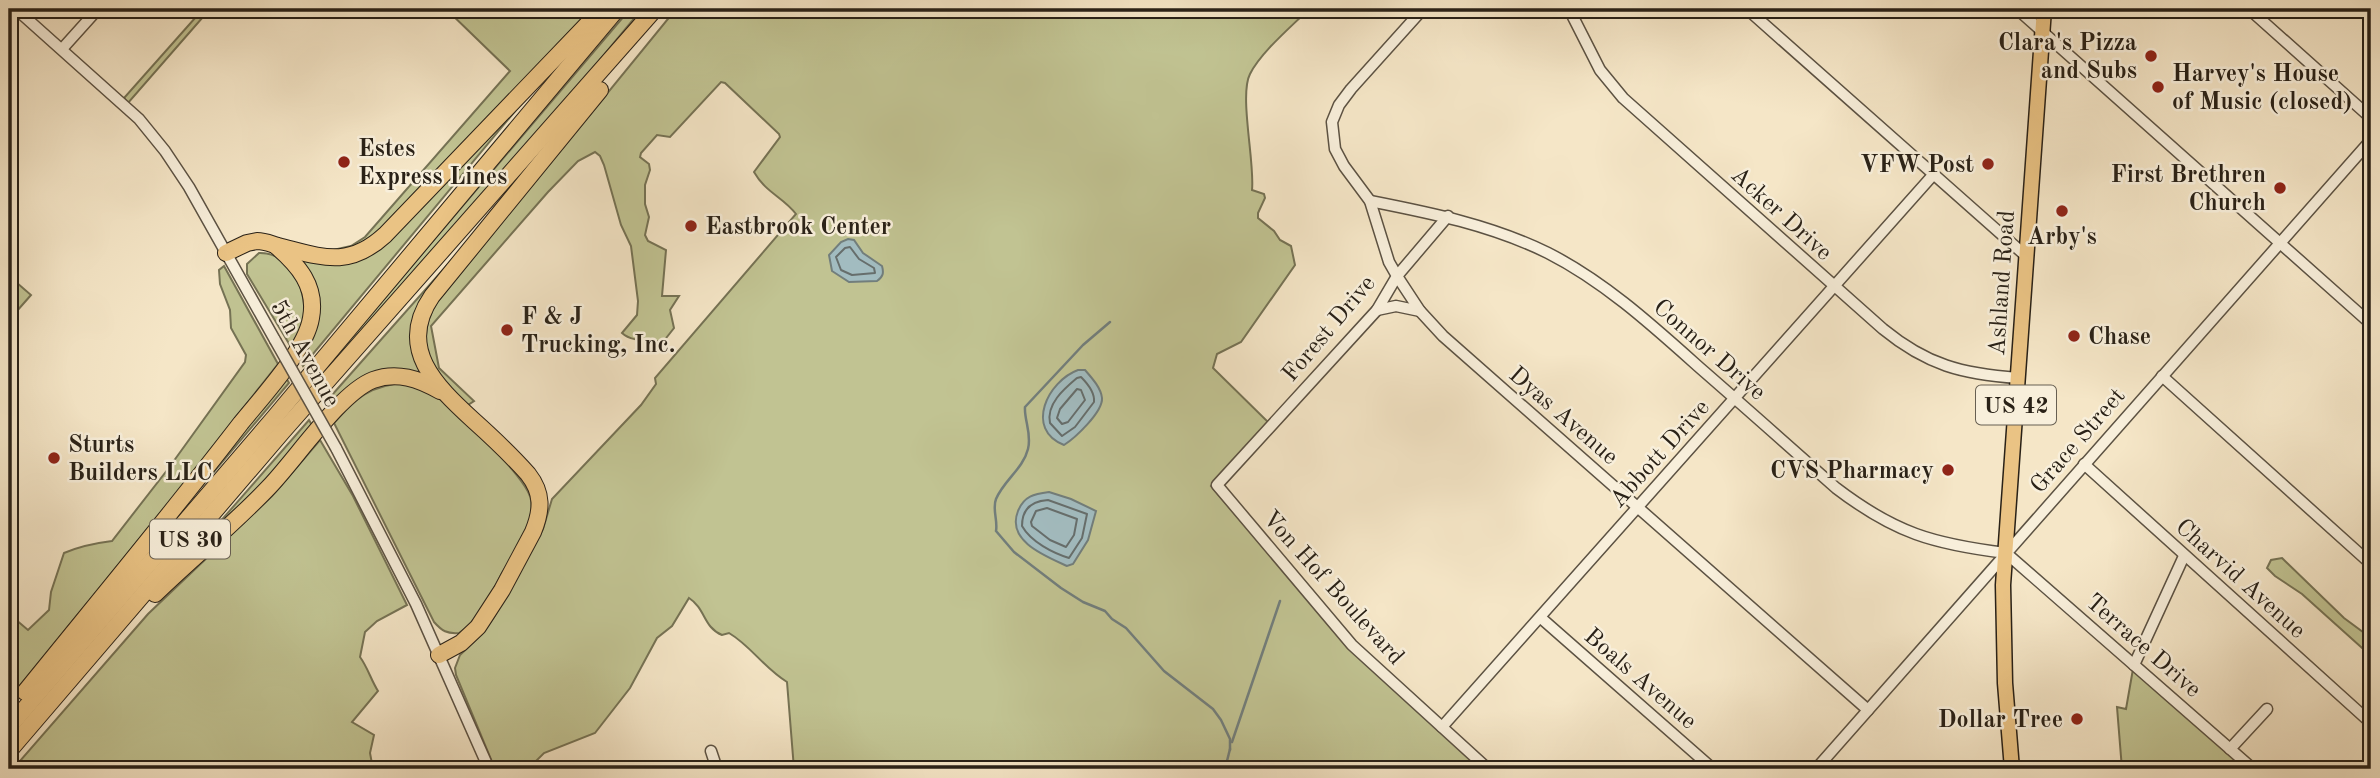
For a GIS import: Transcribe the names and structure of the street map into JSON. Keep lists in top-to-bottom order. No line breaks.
{"streets":{"highway":["US 30"],"main road":["Ashland Road","US 42"],"street":["Acker Drive","Forest Drive","Connor Drive","5th Avenue","Dyas Avenue","Grace Street","Abbott Drive","Charvid Avenue","Von Hof Boulevard","Terrace Drive","Boals Avenue"]},"crossings":[["Acker Drive","Ashland Road"],["Acker Drive","Abbott Drive"],["Ashland Road","Connor Drive"],["Ashland Road","Grace Street"],["Ashland Road","Terrace Drive"],["Forest Drive","Connor Drive"],["Forest Drive","Dyas Avenue"],["Forest Drive","Von Hof Boulevard"],["Connor Drive","Grace Street"],["Connor Drive","Abbott Drive"],["Connor Drive","Terrace Drive"],["Dyas Avenue","Grace Street"],["Dyas Avenue","Abbott Drive"],["Grace Street","Charvid Avenue"],["Grace Street","Terrace Drive"],["Abbott Drive","Von Hof Boulevard"],["Abbott Drive","Boals Avenue"]],"places":["Clara's Pizza and Subs","Harvey's House of Music (closed)","Estes Express Lines","VFW Post","First Brethren Church","Arby's","Eastbrook Center","F & J Trucking, Inc.","Chase","Sturts Builders LLC","CVS Pharmacy","Dollar Tree"]}
